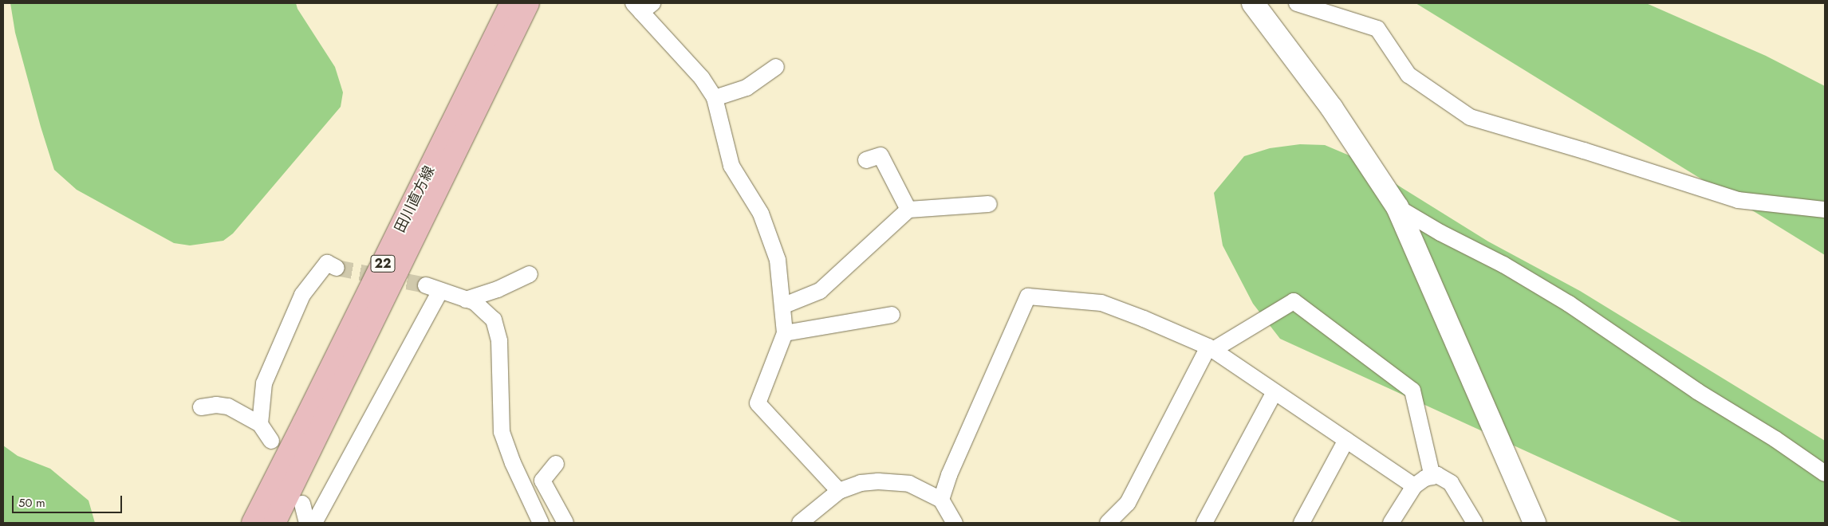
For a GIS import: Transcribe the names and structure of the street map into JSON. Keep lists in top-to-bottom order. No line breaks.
{"streets":{"main road":["田川直方線","22"]},"scale_bar":"50 m"}
